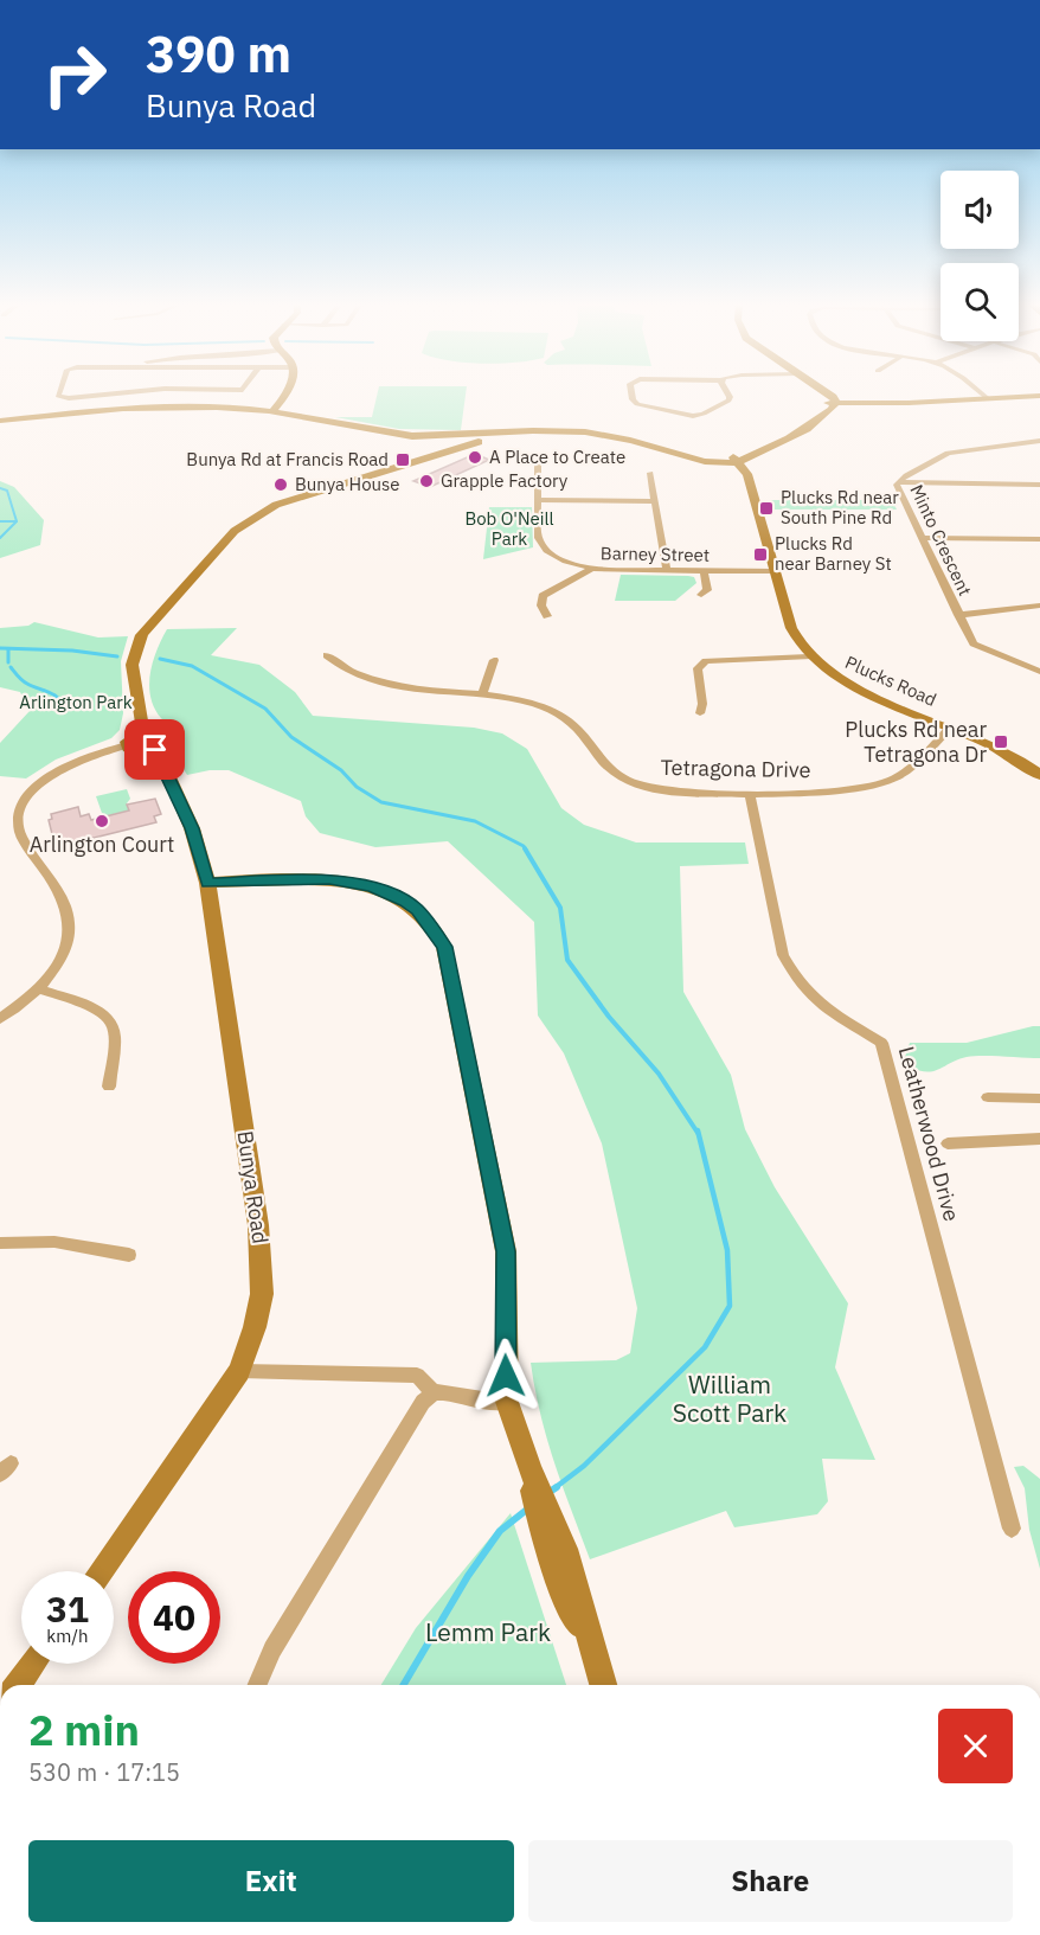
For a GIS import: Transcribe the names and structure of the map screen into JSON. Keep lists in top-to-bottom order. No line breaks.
{"streets":{"street":["Minto Crescent","Barney Street","Plucks Road","Tetragona Drive","Leatherwood Drive","Bunya Road"]},"crossings":[["Barney Street","Plucks Road"],["Plucks Road","Tetragona Drive"],["Tetragona Drive","Leatherwood Drive"]],"parks":["Bob O'Neill Park","Arlington Park","William Scott Park","Lemm Park"],"places":{"other":["A Place to Create","Grapple Factory","Bunya House","Arlington Court"],"transit":["Bunya Rd at Francis Road","Plucks Rd near South Pine Rd","Plucks Rd near Barney St","Plucks Rd near Tetragona Dr"]},"page":{"turn":["390 m","Bunya Road"],"speed":"31 km/h","limit":"40","heading":["2 min","530 m · 17:15"],"buttons":["Exit","Share"]}}
